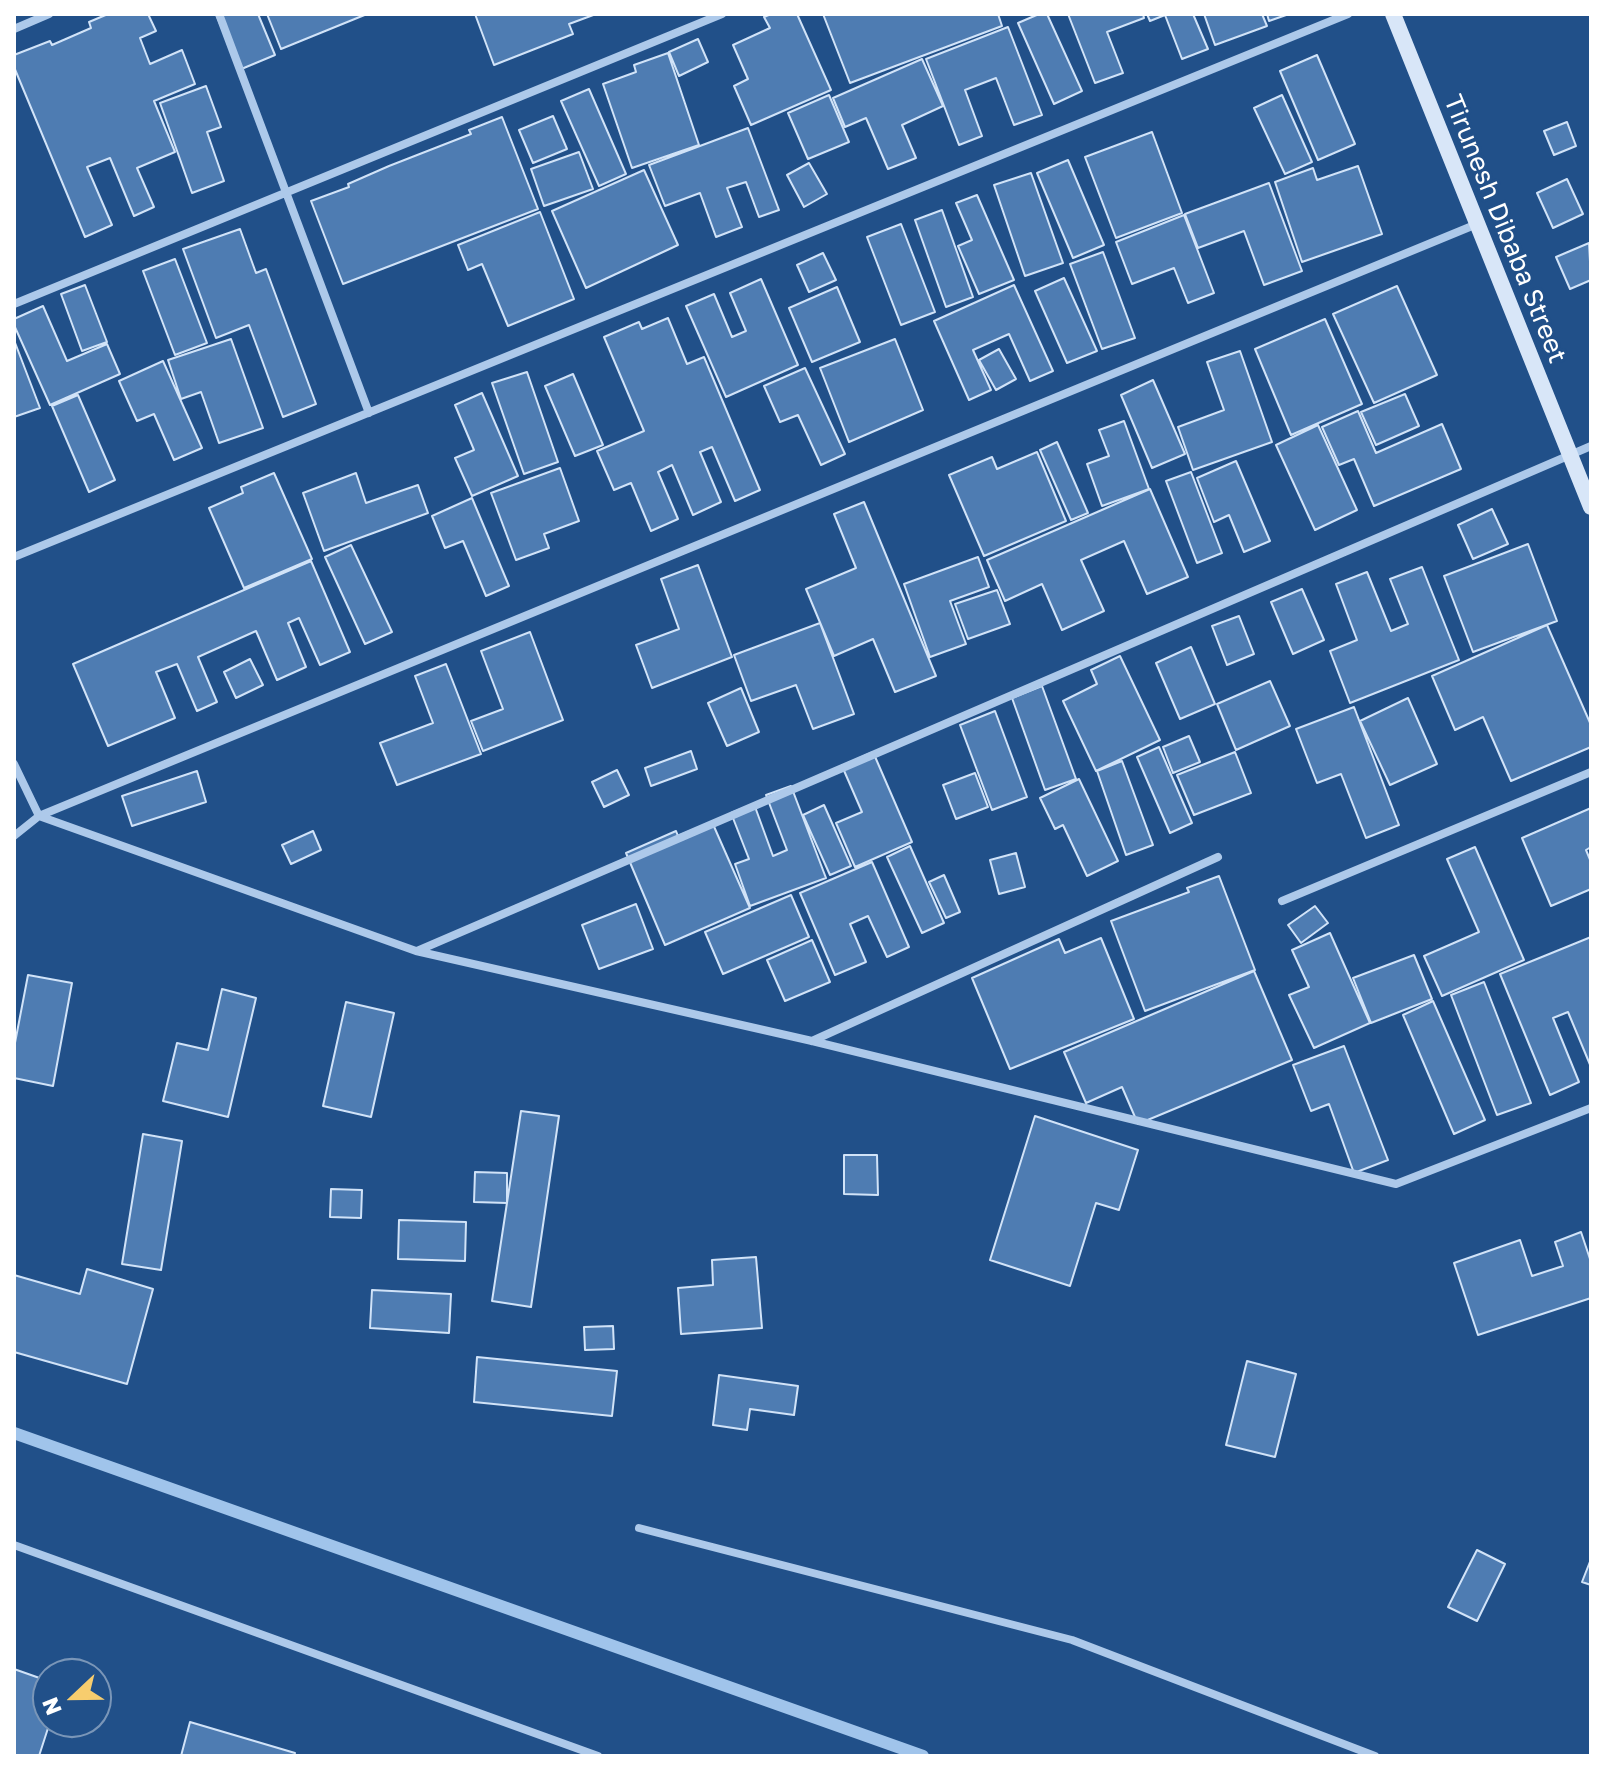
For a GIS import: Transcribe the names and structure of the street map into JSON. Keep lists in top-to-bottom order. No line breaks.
{"streets":{"main road":["Tirunesh Dibaba Street"]},"north":"left"}
